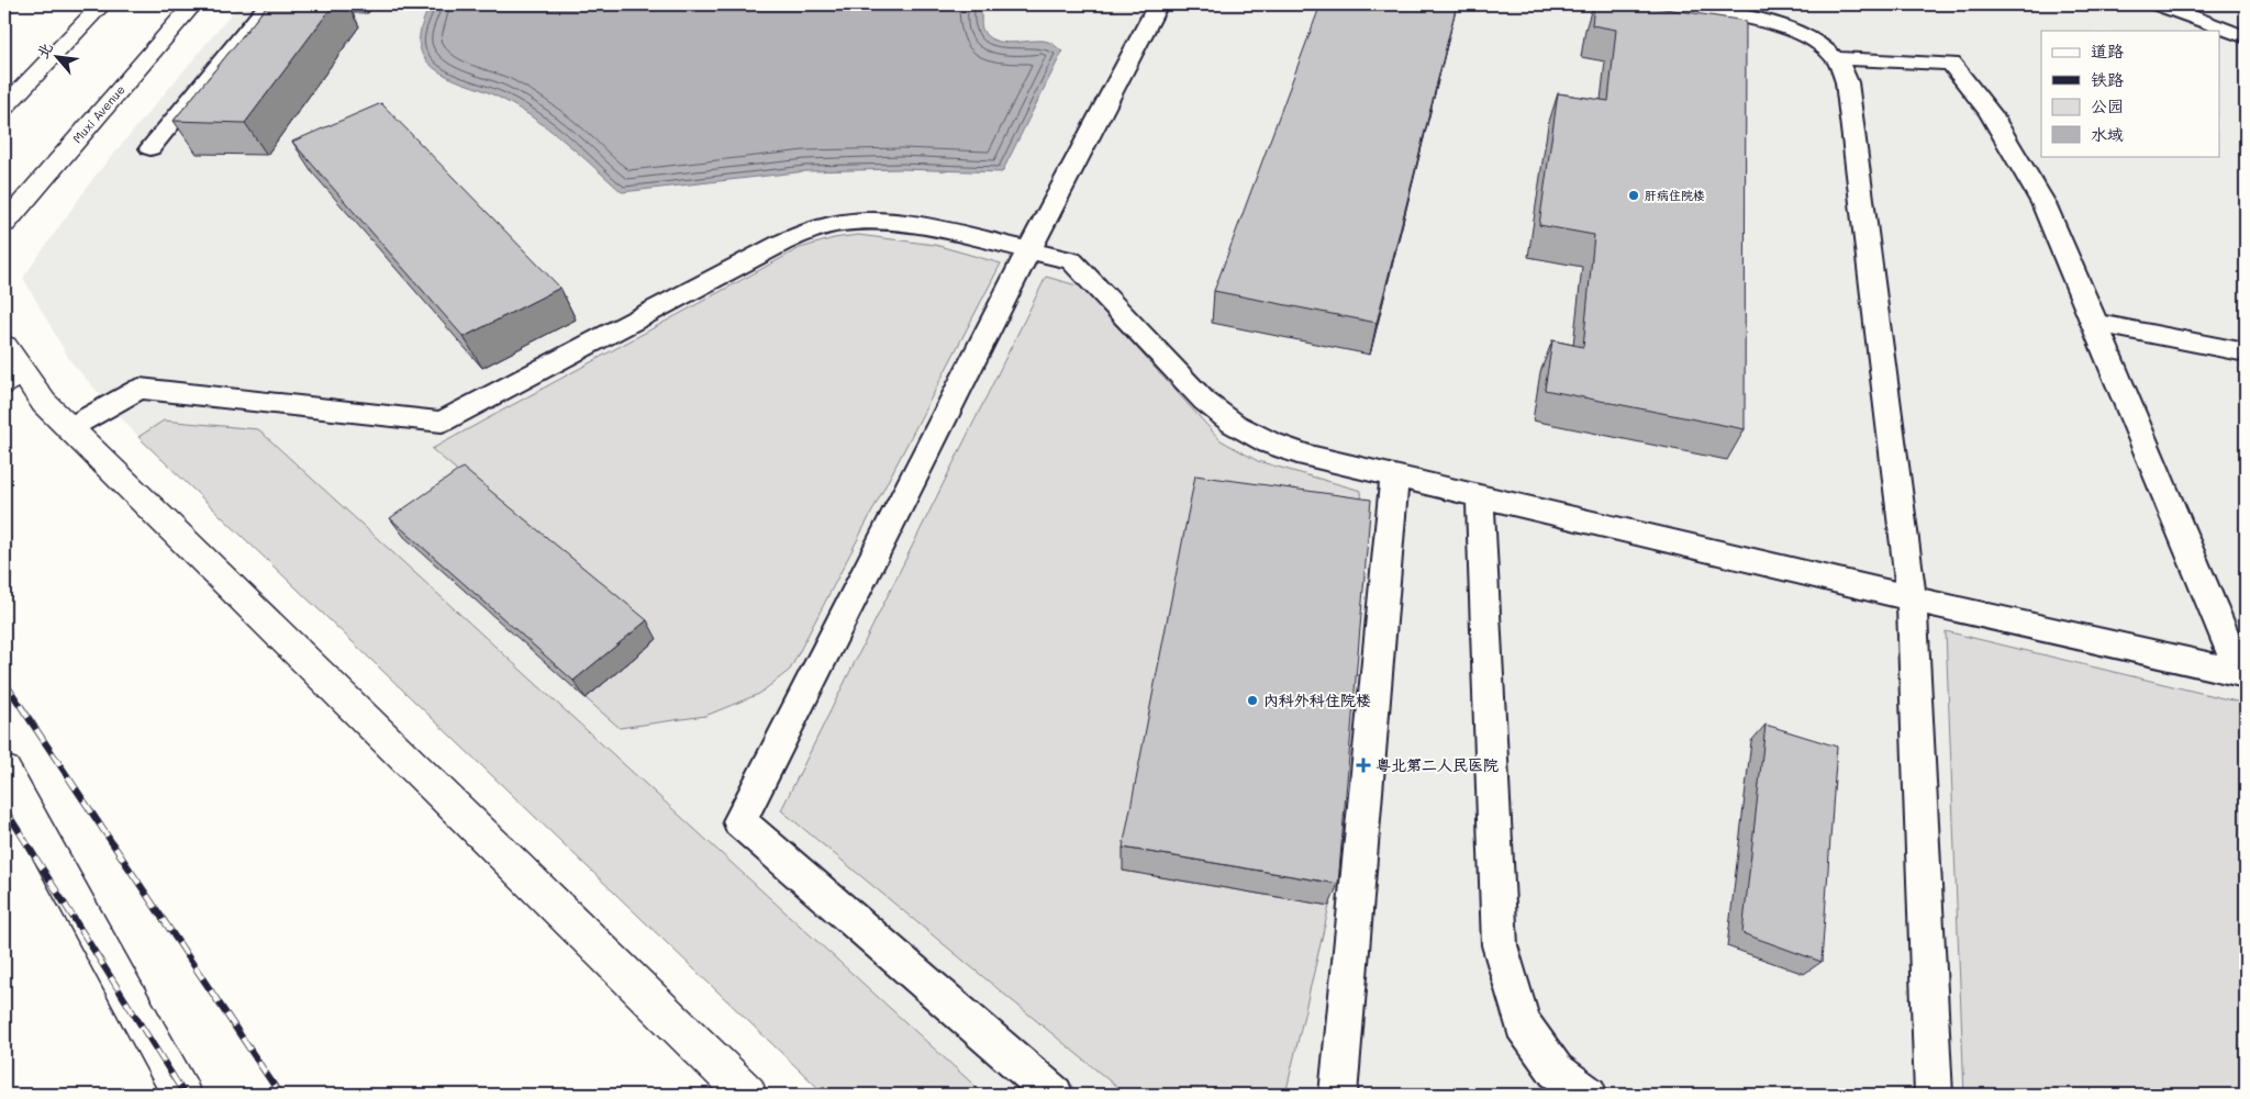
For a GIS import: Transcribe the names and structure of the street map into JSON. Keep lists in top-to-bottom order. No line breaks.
{"streets":{"main road":["Muxi Avenue"]},"places":{"other":["肝病住院楼","内科外科住院楼"],"health":["粤北第二人民医院"]},"legend":["道路","铁路","公园","水域"],"north":"top left"}
